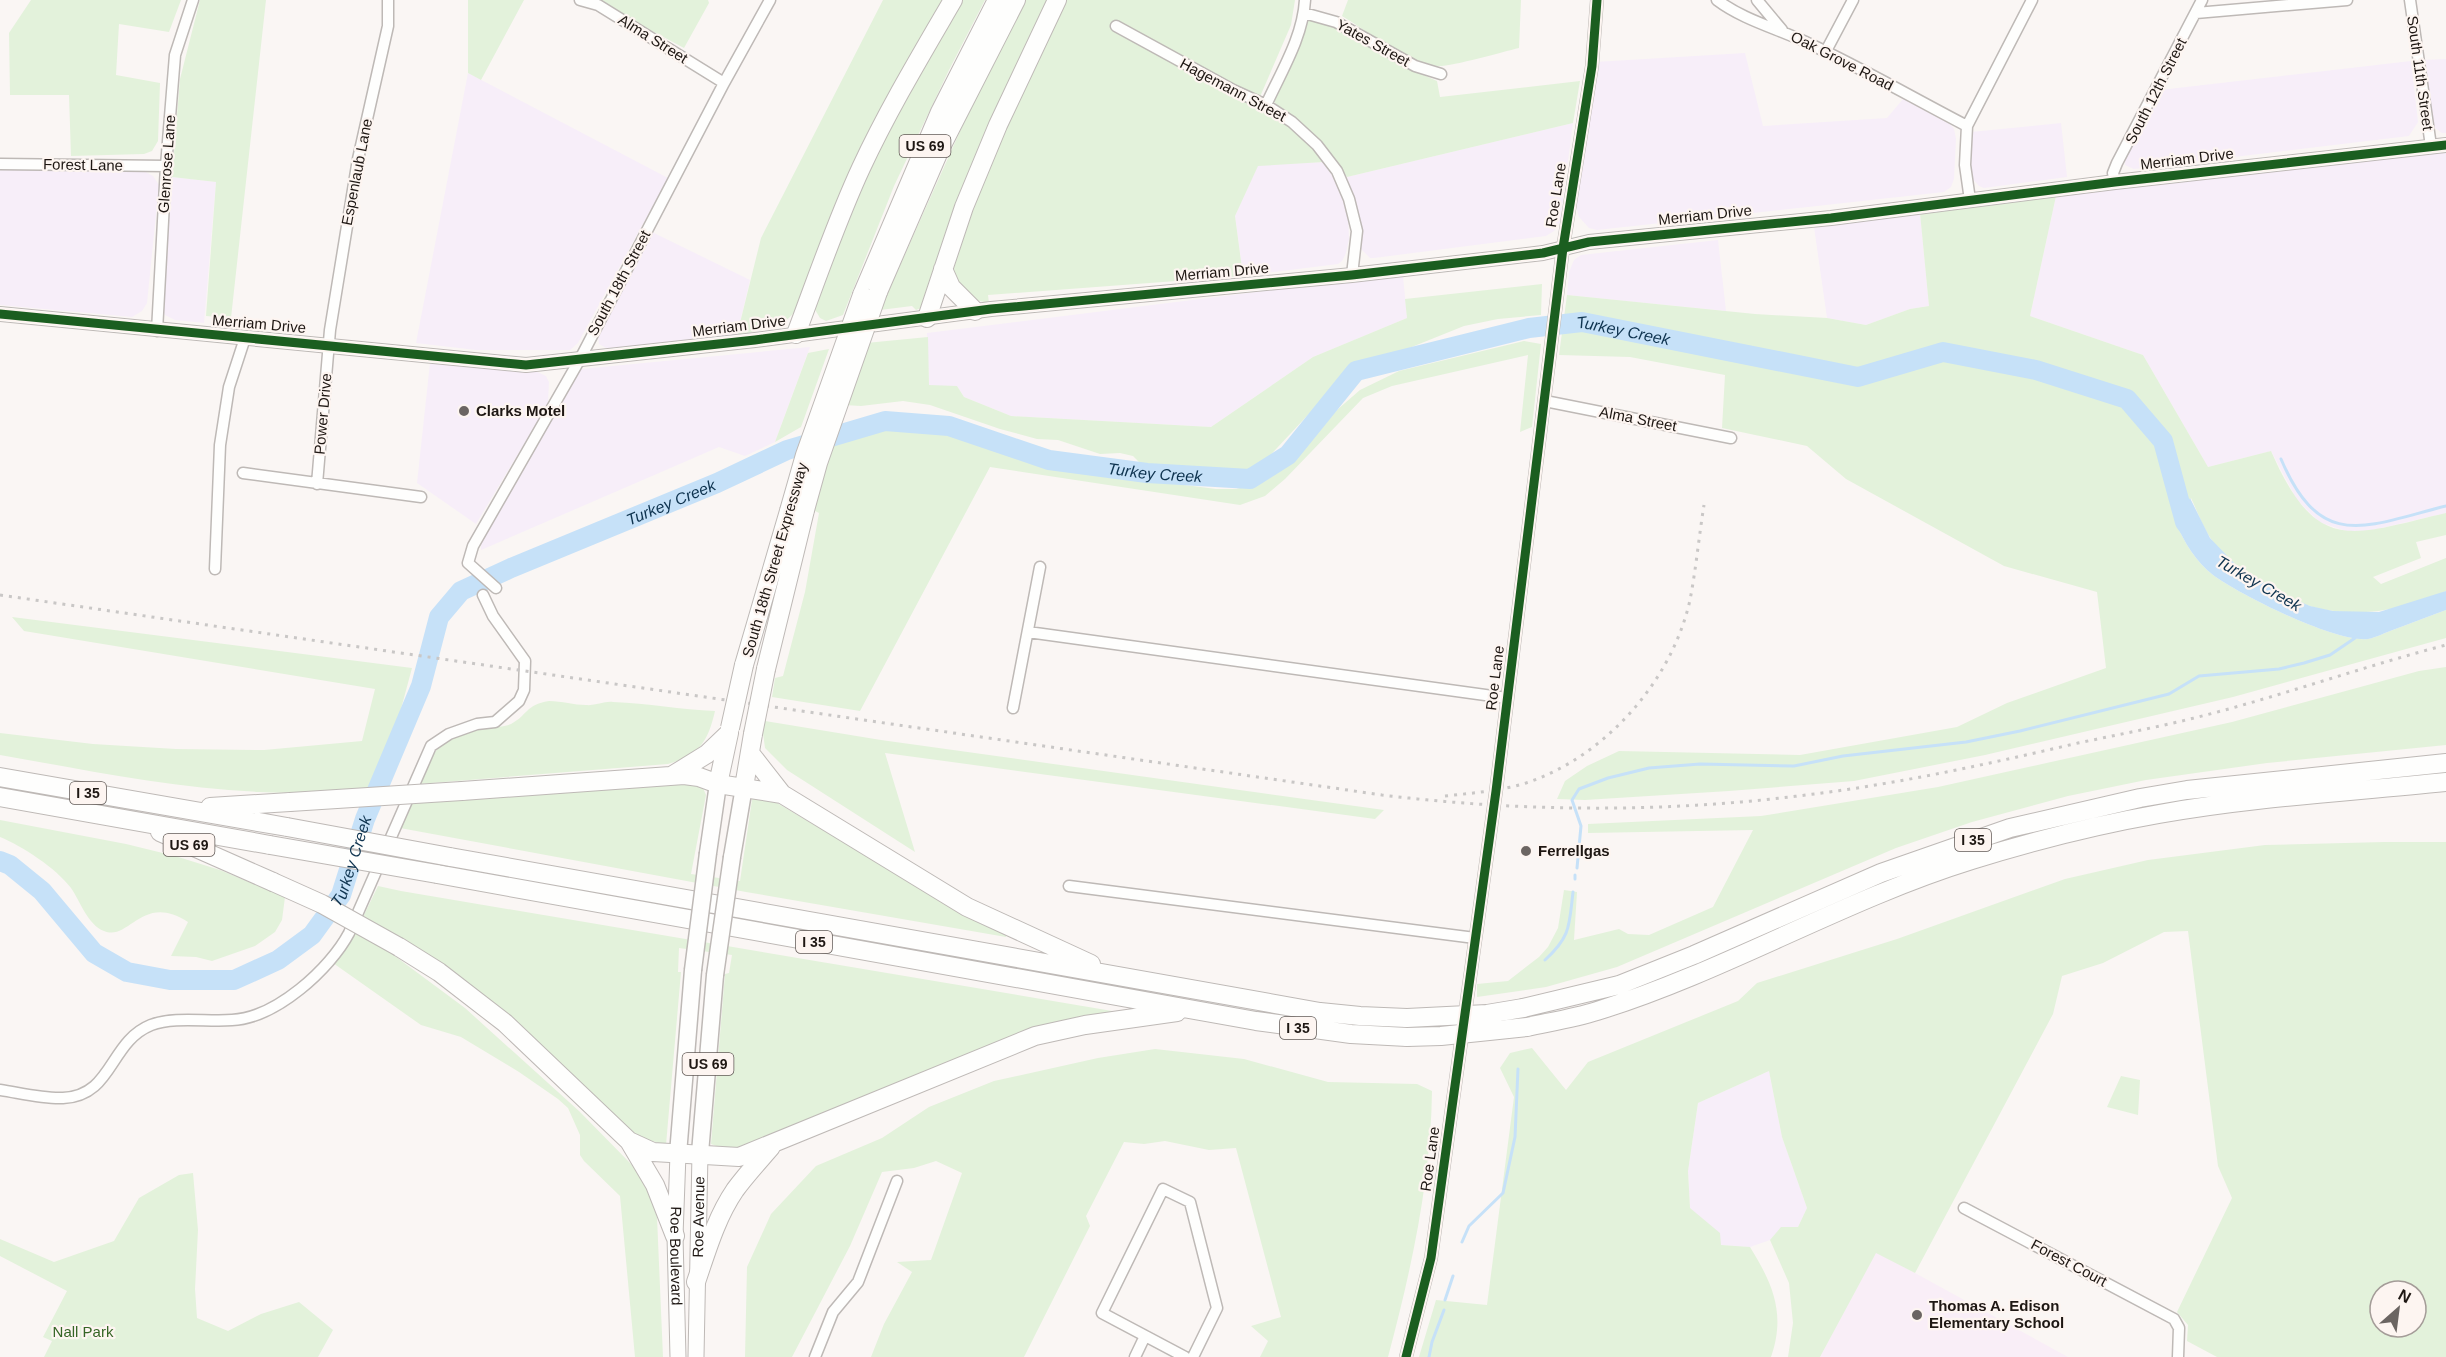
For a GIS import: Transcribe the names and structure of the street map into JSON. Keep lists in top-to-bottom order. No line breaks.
{"streets":{"highway":["US 69","South 18th Street Expressway","I 35"],"main road":["Merriam Drive","Roe Avenue","Roe Boulevard"],"street":["Alma Street","Yates Street","Oak Grove Road","South 11th Street","Hagemann Street","South 12th Street","Glenrose Lane","Forest Lane","Espenlaub Lane","Roe Lane","South 18th Street","Power Drive","Forest Court"]},"crossings":[["Alma Street","Roe Lane"],["Alma Street","South 18th Street"],["South 11th Street","Merriam Drive"],["Hagemann Street","Merriam Drive"],["South 12th Street","Merriam Drive"],["US 69","South 18th Street Expressway"],["US 69","I 35"],["US 69","Roe Avenue"],["US 69","Roe Boulevard"],["Merriam Drive","Glenrose Lane"],["Merriam Drive","Espenlaub Lane"],["Merriam Drive","Roe Lane"],["Merriam Drive","South 18th Street"],["Merriam Drive","Power Drive"],["Glenrose Lane","Forest Lane"],["Espenlaub Lane","Power Drive"],["South 18th Street Expressway","Roe Avenue"],["South 18th Street Expressway","Roe Boulevard"],["Roe Avenue","Roe Boulevard"]],"water":["Turkey Creek"],"parks":["Nall Park"],"places":["Clarks Motel","Ferrellgas","Thomas A. Edison Elementary School"],"north":"top right"}
